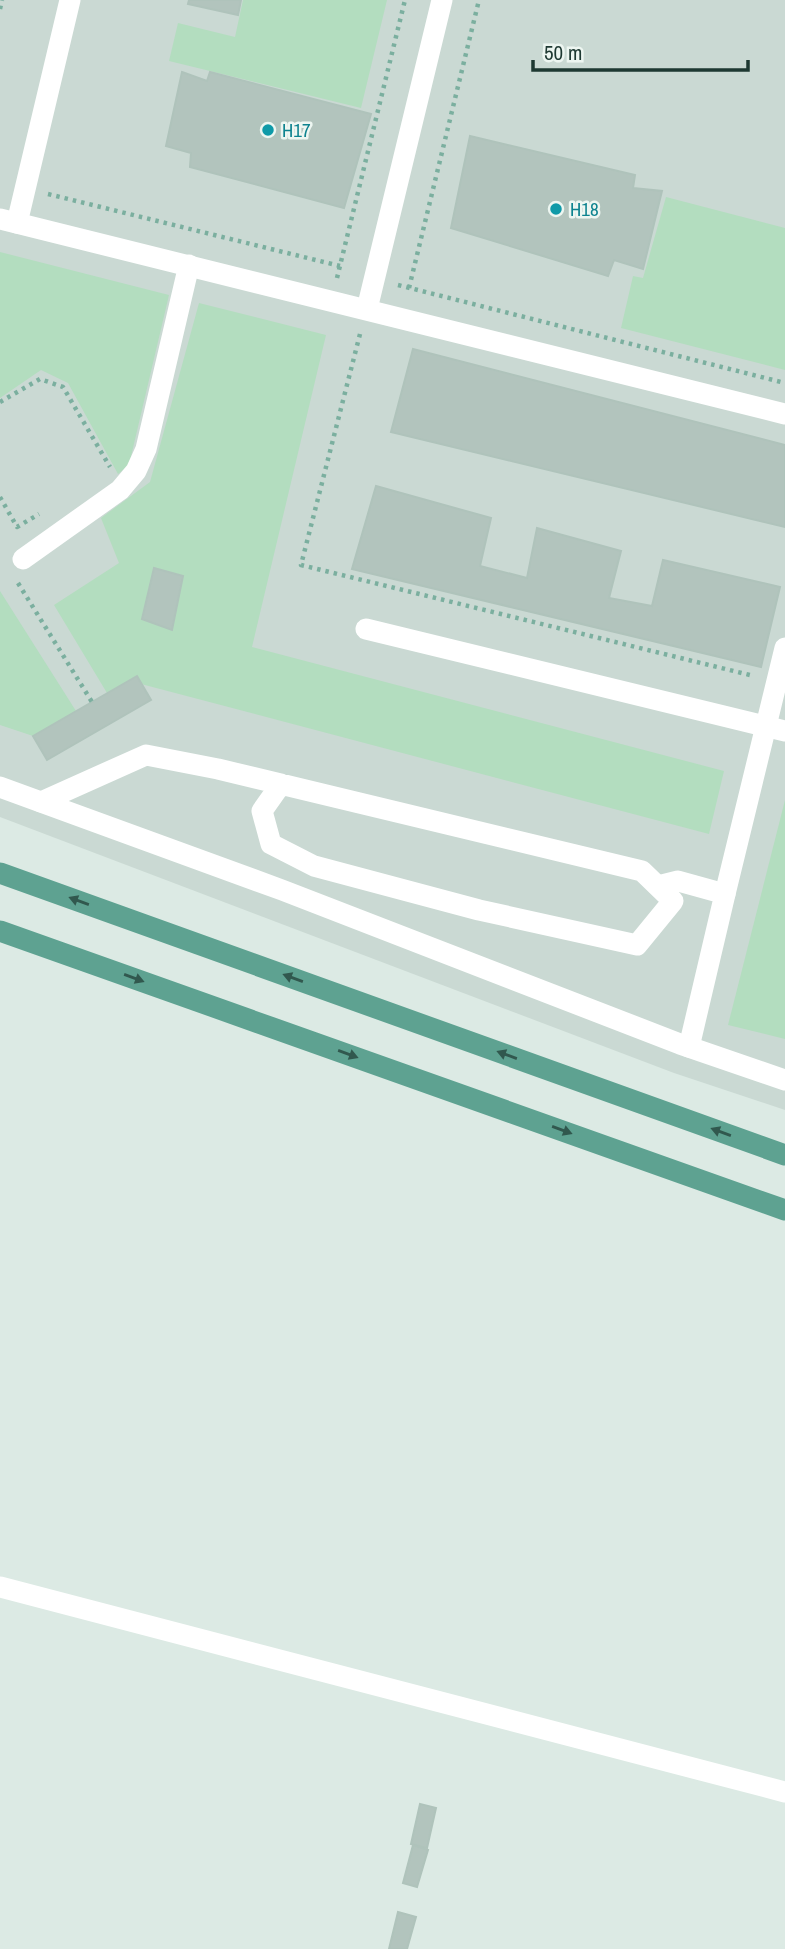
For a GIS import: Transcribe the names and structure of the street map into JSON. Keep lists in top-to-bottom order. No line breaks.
{"places":["H17","H18"],"scale_bar":"50 m"}
